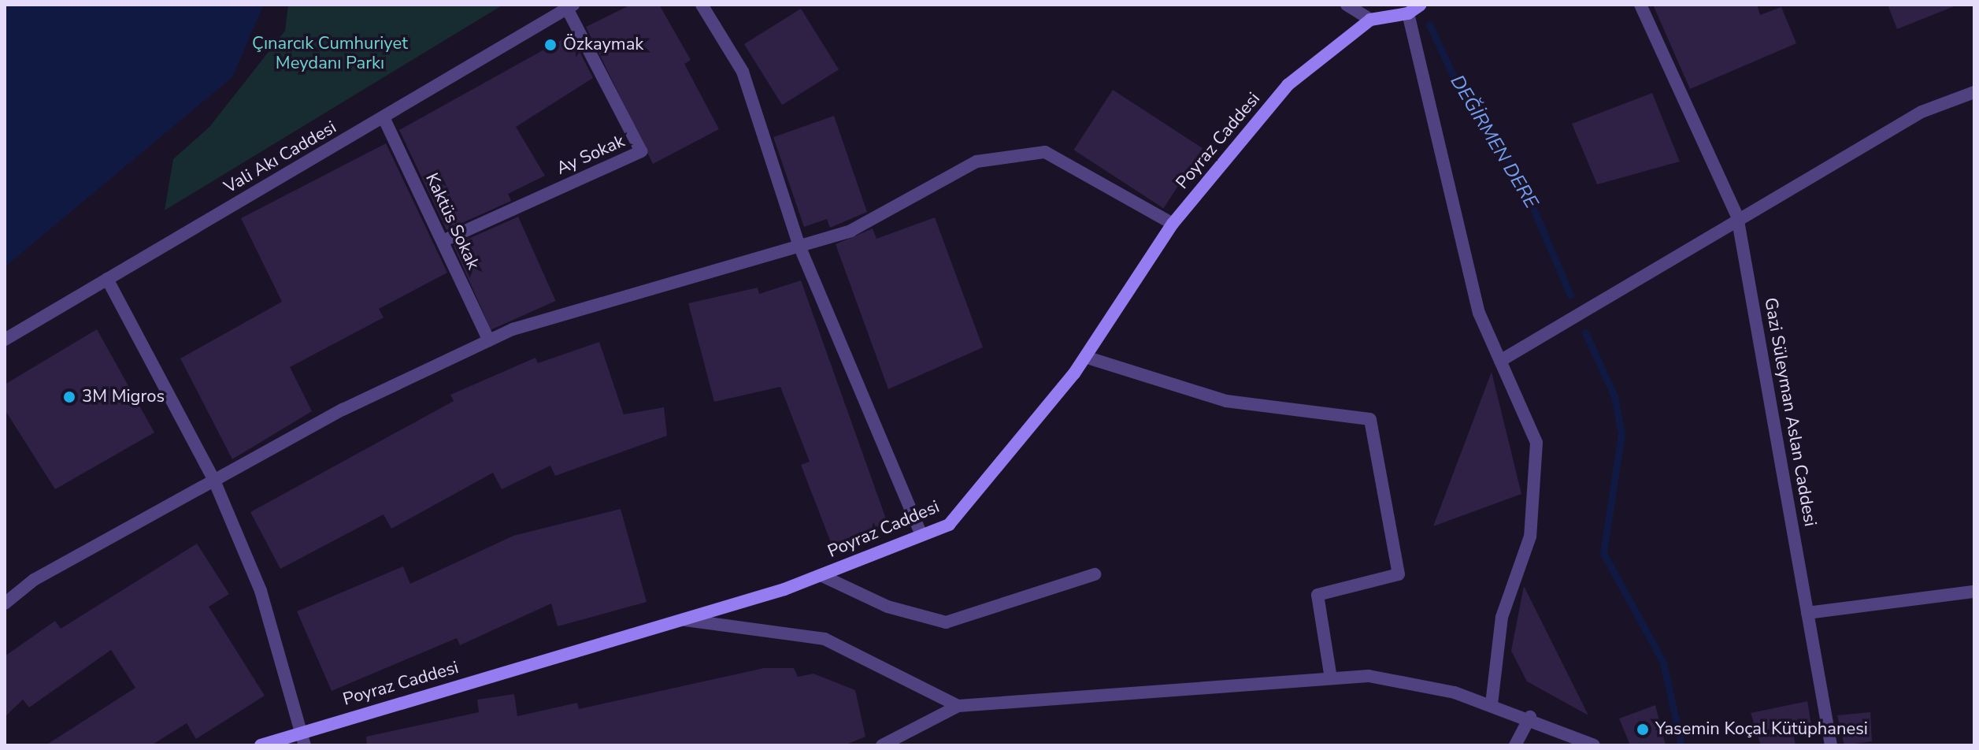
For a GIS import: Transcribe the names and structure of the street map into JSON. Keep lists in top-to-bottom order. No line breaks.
{"streets":{"street":["Poyraz Caddesi","Ay Sokak","Vali Akı Caddesi","Kaktüs Sokak","Gazi Süleyman Aslan Caddesi"]},"crossings":[["Ay Sokak","Vali Akı Caddesi"],["Ay Sokak","Kaktüs Sokak"],["Vali Akı Caddesi","Kaktüs Sokak"]],"water":["DEĞİRMEN DERE"],"parks":["Çınarcık Cumhuriyet Meydanı Parkı"],"places":["Özkaymak","3M Migros","Yasemin Koçal Kütüphanesi"]}
